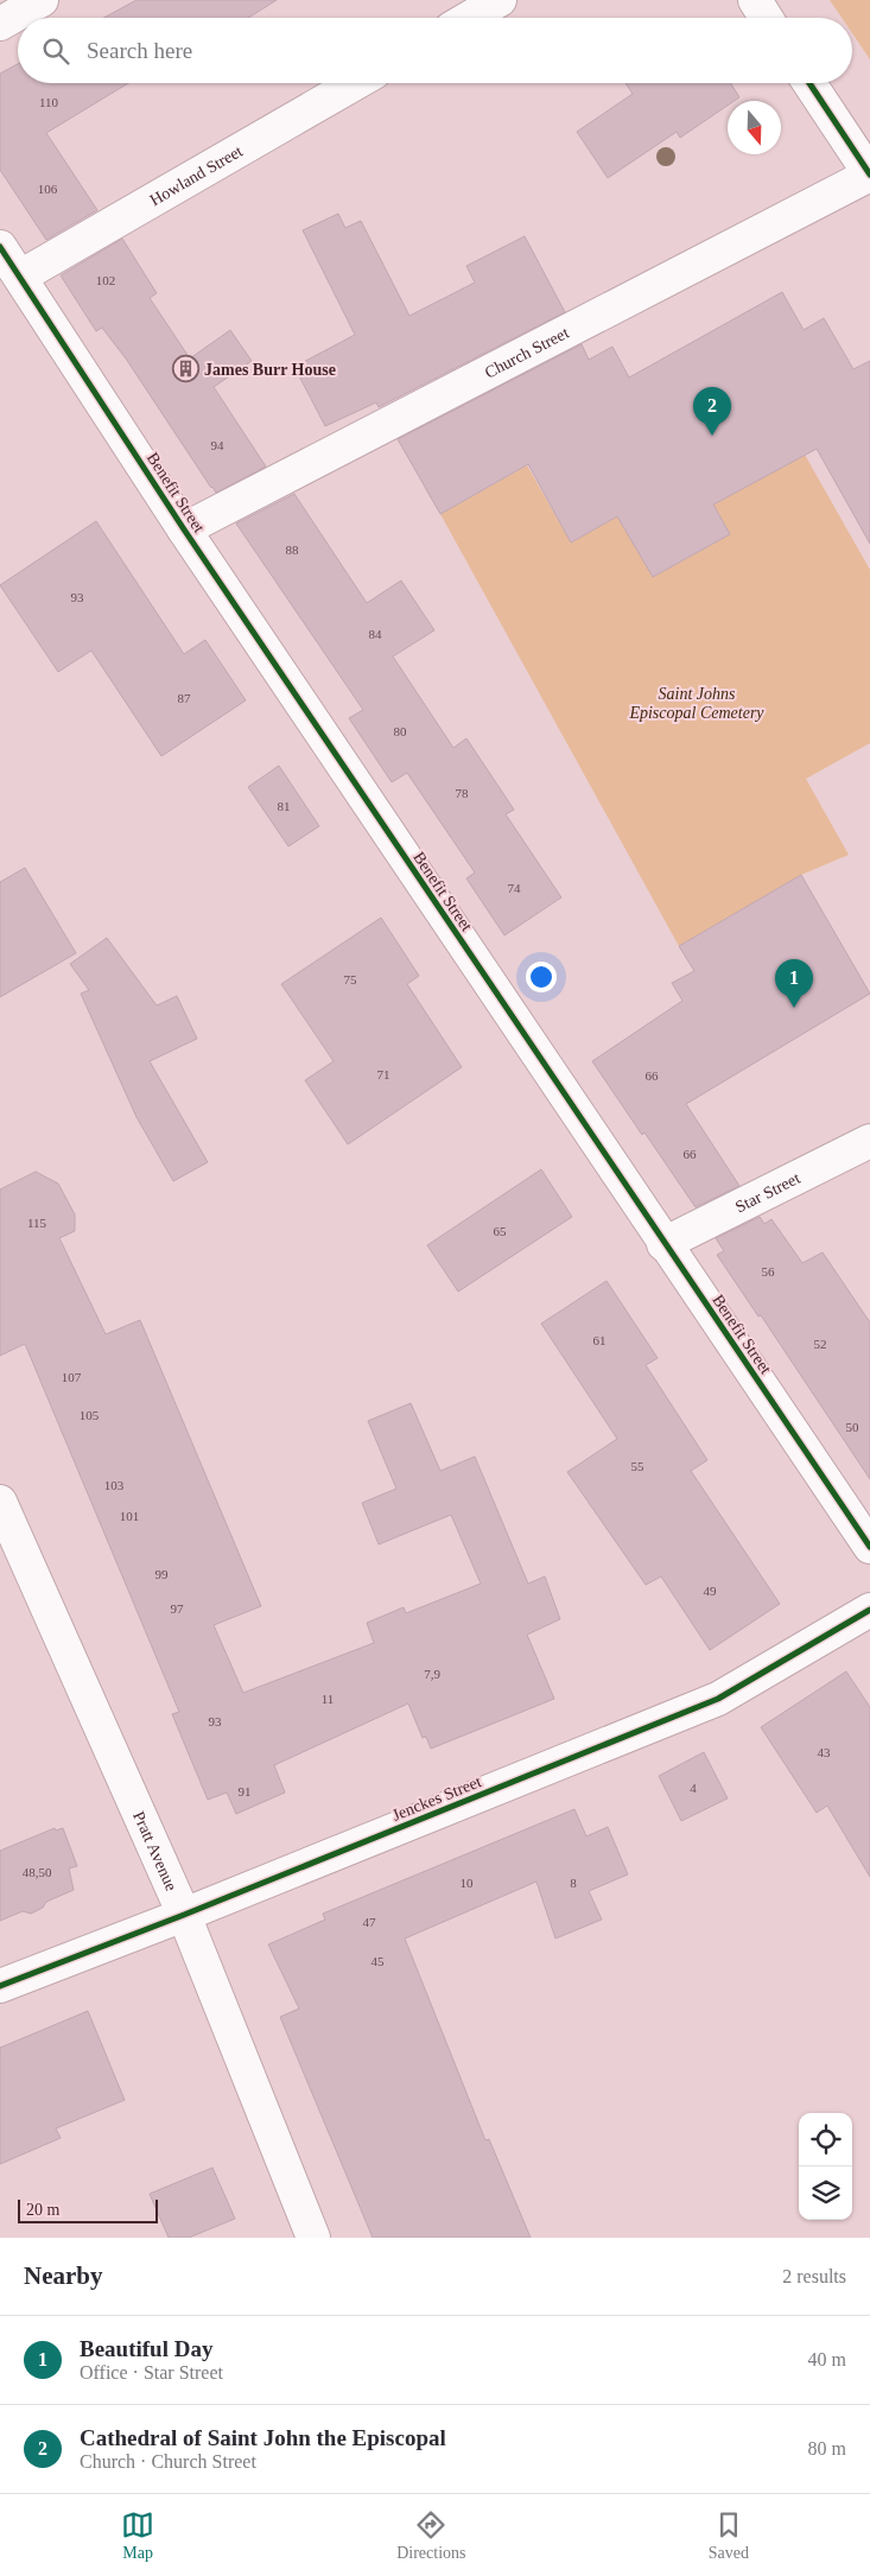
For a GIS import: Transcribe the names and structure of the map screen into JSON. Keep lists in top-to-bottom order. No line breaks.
{"streets":{"street":["Howland Street","Church Street","Benefit Street","Star Street","Jenckes Street","Pratt Avenue"]},"crossings":[["Howland Street","Benefit Street"],["Church Street","Benefit Street"],["Benefit Street","Star Street"],["Jenckes Street","Pratt Avenue"]],"parks":["Saint Johns Episcopal Cemetery"],"places":{"building":["James Burr House"]},"house_numbers":["110","106","102","94","88","93","84","87","80","78","81","74","75","71","66","66","115","65","56","61","52","107","105","50","55","103","101","99","49","97","7,9","11","93","43","4","91","48,50","10","8","47","45"],"scale_bar":"20 m","north":"bottom","page":{"search":"Search here","pins":["2","1"],"scale":"20 m","heading":["Nearby","2 results"],"list":[{"mark":"1","name":"Beautiful Day","note":"Office · Star Street","value":"40 m"},{"mark":"2","name":"Cathedral of Saint John the Episcopal","note":"Church · Church Street","value":"80 m"}],"nav":["Map","Directions","Saved"]}}
